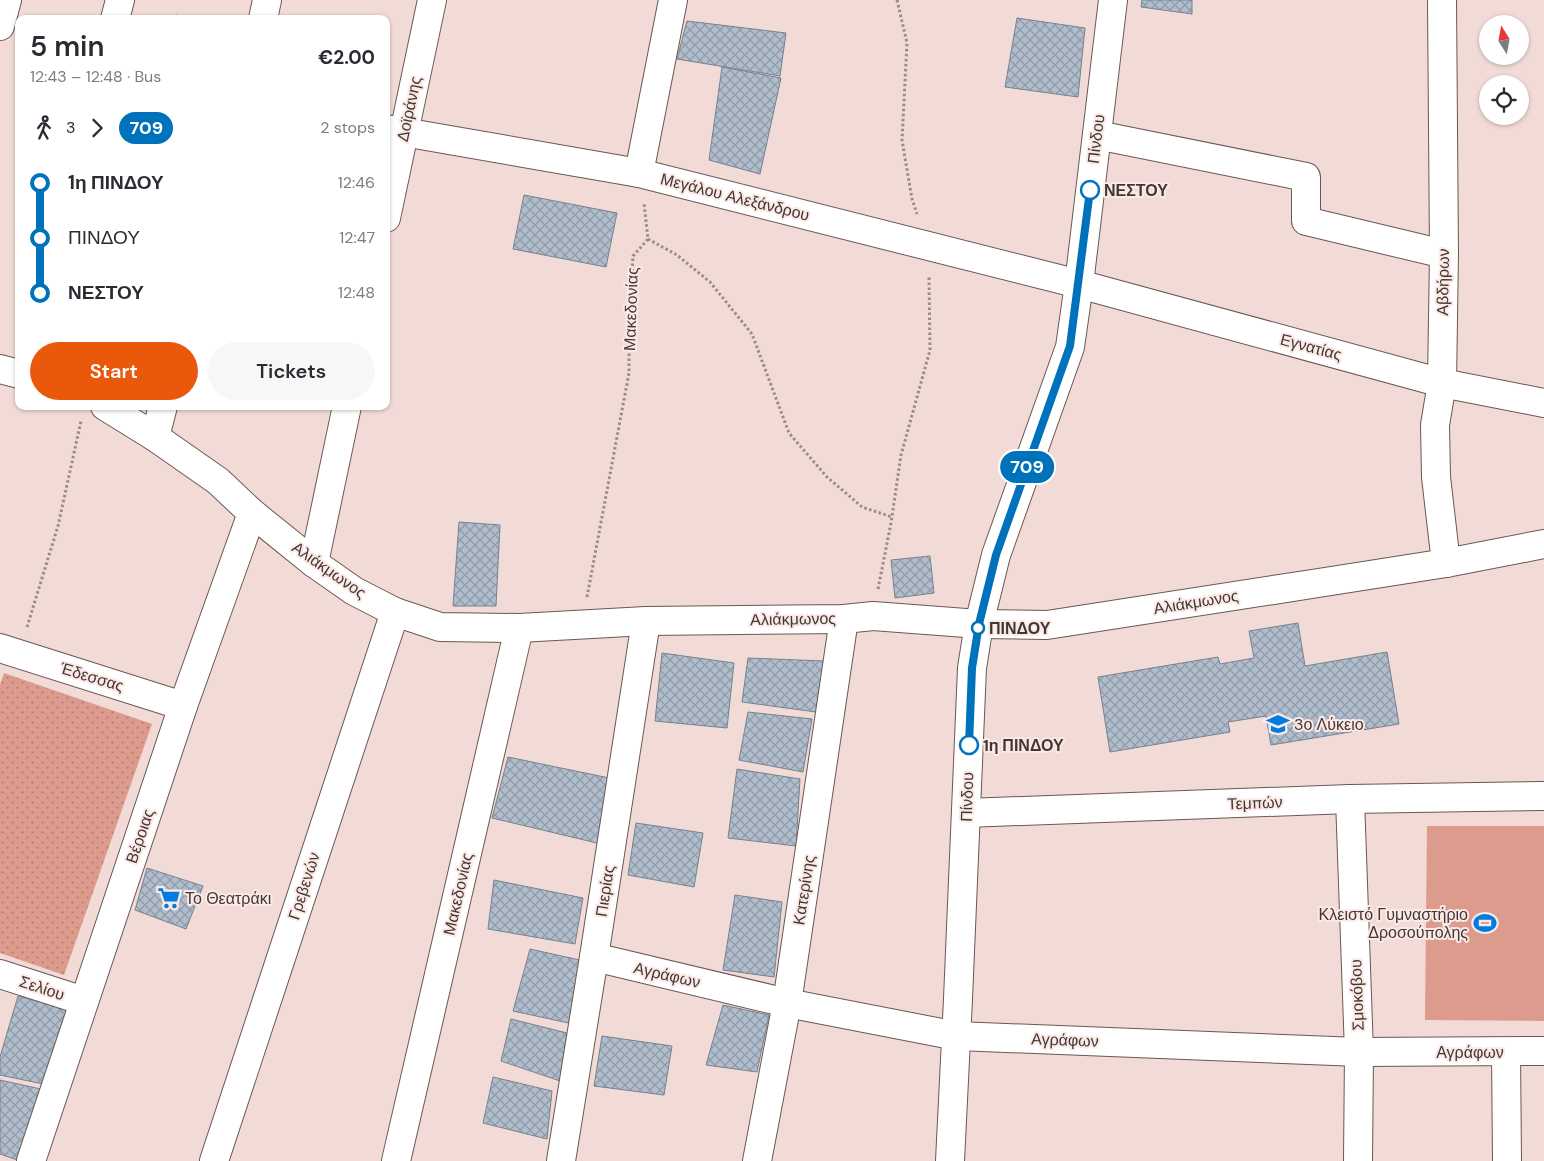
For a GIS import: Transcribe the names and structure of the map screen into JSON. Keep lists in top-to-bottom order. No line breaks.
{"streets":{"street":["Δοϊράνης","Πίνδου","Μεγάλου Αλεξάνδρου","Αβδήρων","Μακεδονίας","Εγνατίας","Αλιάκμωνος","Έδεσσας","Τεμπών","Βέροιας","Γρεβενών","Κατερίνης","Πιερίας","Αγράφων","Σελίου","Σμοκόβου"]},"crossings":[["Δοϊράνης","Μεγάλου Αλεξάνδρου"],["Πίνδου","Μεγάλου Αλεξάνδρου"],["Πίνδου","Εγνατίας"],["Πίνδου","Αλιάκμωνος"],["Πίνδου","Τεμπών"],["Πίνδου","Αγράφων"],["Μεγάλου Αλεξάνδρου","Εγνατίας"],["Αβδήρων","Εγνατίας"],["Αβδήρων","Αλιάκμωνος"],["Μακεδονίας","Αλιάκμωνος"],["Αλιάκμωνος","Βέροιας"],["Αλιάκμωνος","Γρεβενών"],["Αλιάκμωνος","Κατερίνης"],["Αλιάκμωνος","Πιερίας"],["Έδεσσας","Βέροιας"],["Τεμπών","Σμοκόβου"],["Βέροιας","Σελίου"],["Κατερίνης","Αγράφων"],["Πιερίας","Αγράφων"],["Αγράφων","Σμοκόβου"]],"places":{"other":["ΝΕΣΤΟΥ","ΠΙΝΔΟΥ","1η ΠΙΝΔΟΥ"],"school or university":["3ο Λύκειο"],"supermarket":["Το Θεατράκι"],"sports":["Κλειστό Γυμναστήριο Δροσούπολης"]},"lines":["bus line 709"],"north":"top","page":{"on_map":"709","heading":["5 min","12:43 – 12:48 · Bus","€2.00"],"legs":["3","709","2 stops"],"list":[{"name":"1η ΠΙΝΔΟΥ","value":"12:46"},{"name":"ΠΙΝΔΟΥ","value":"12:47"},{"name":"ΝΕΣΤΟΥ","value":"12:48"}],"buttons":["Start","Tickets"]}}
